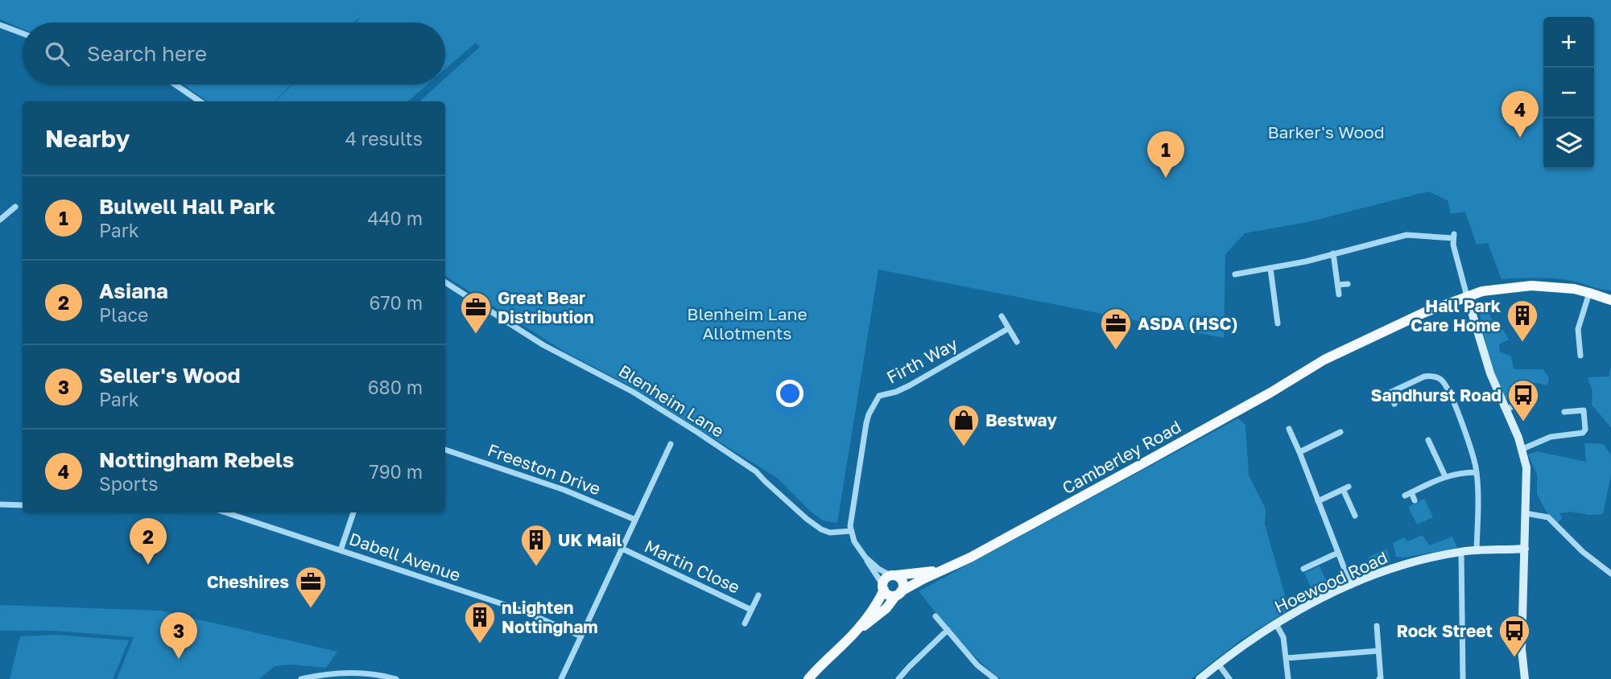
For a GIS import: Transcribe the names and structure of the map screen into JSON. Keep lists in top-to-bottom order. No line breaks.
{"streets":{"main road":["Camberley Road"],"street":["Firth Way","Blenheim Lane","Freeston Drive","Dabell Avenue","Martin Close","Hoewood Road"]},"crossings":[["Firth Way","Blenheim Lane"]],"parks":["Barker's Wood","Blenheim Lane Allotments"],"places":{"office":["Great Bear Distribution","ASDA (HSC)","Cheshires"],"building":["Hall Park Care Home","UK Mail","nLighten Nottingham"],"bus stop":["Sandhurst Road","Rock Street"],"shop":["Bestway"]},"page":{"map_buttons":["+","−"],"search":"Search here","pins":["4","1","2","3"],"heading":["Nearby","4 results"],"list":[{"mark":"1","name":"Bulwell Hall Park","note":"Park","value":"440 m"},{"mark":"2","name":"Asiana","note":"Place","value":"670 m"},{"mark":"3","name":"Seller's Wood","note":"Park","value":"680 m"},{"mark":"4","name":"Nottingham Rebels","note":"Sports","value":"790 m"}]}}
